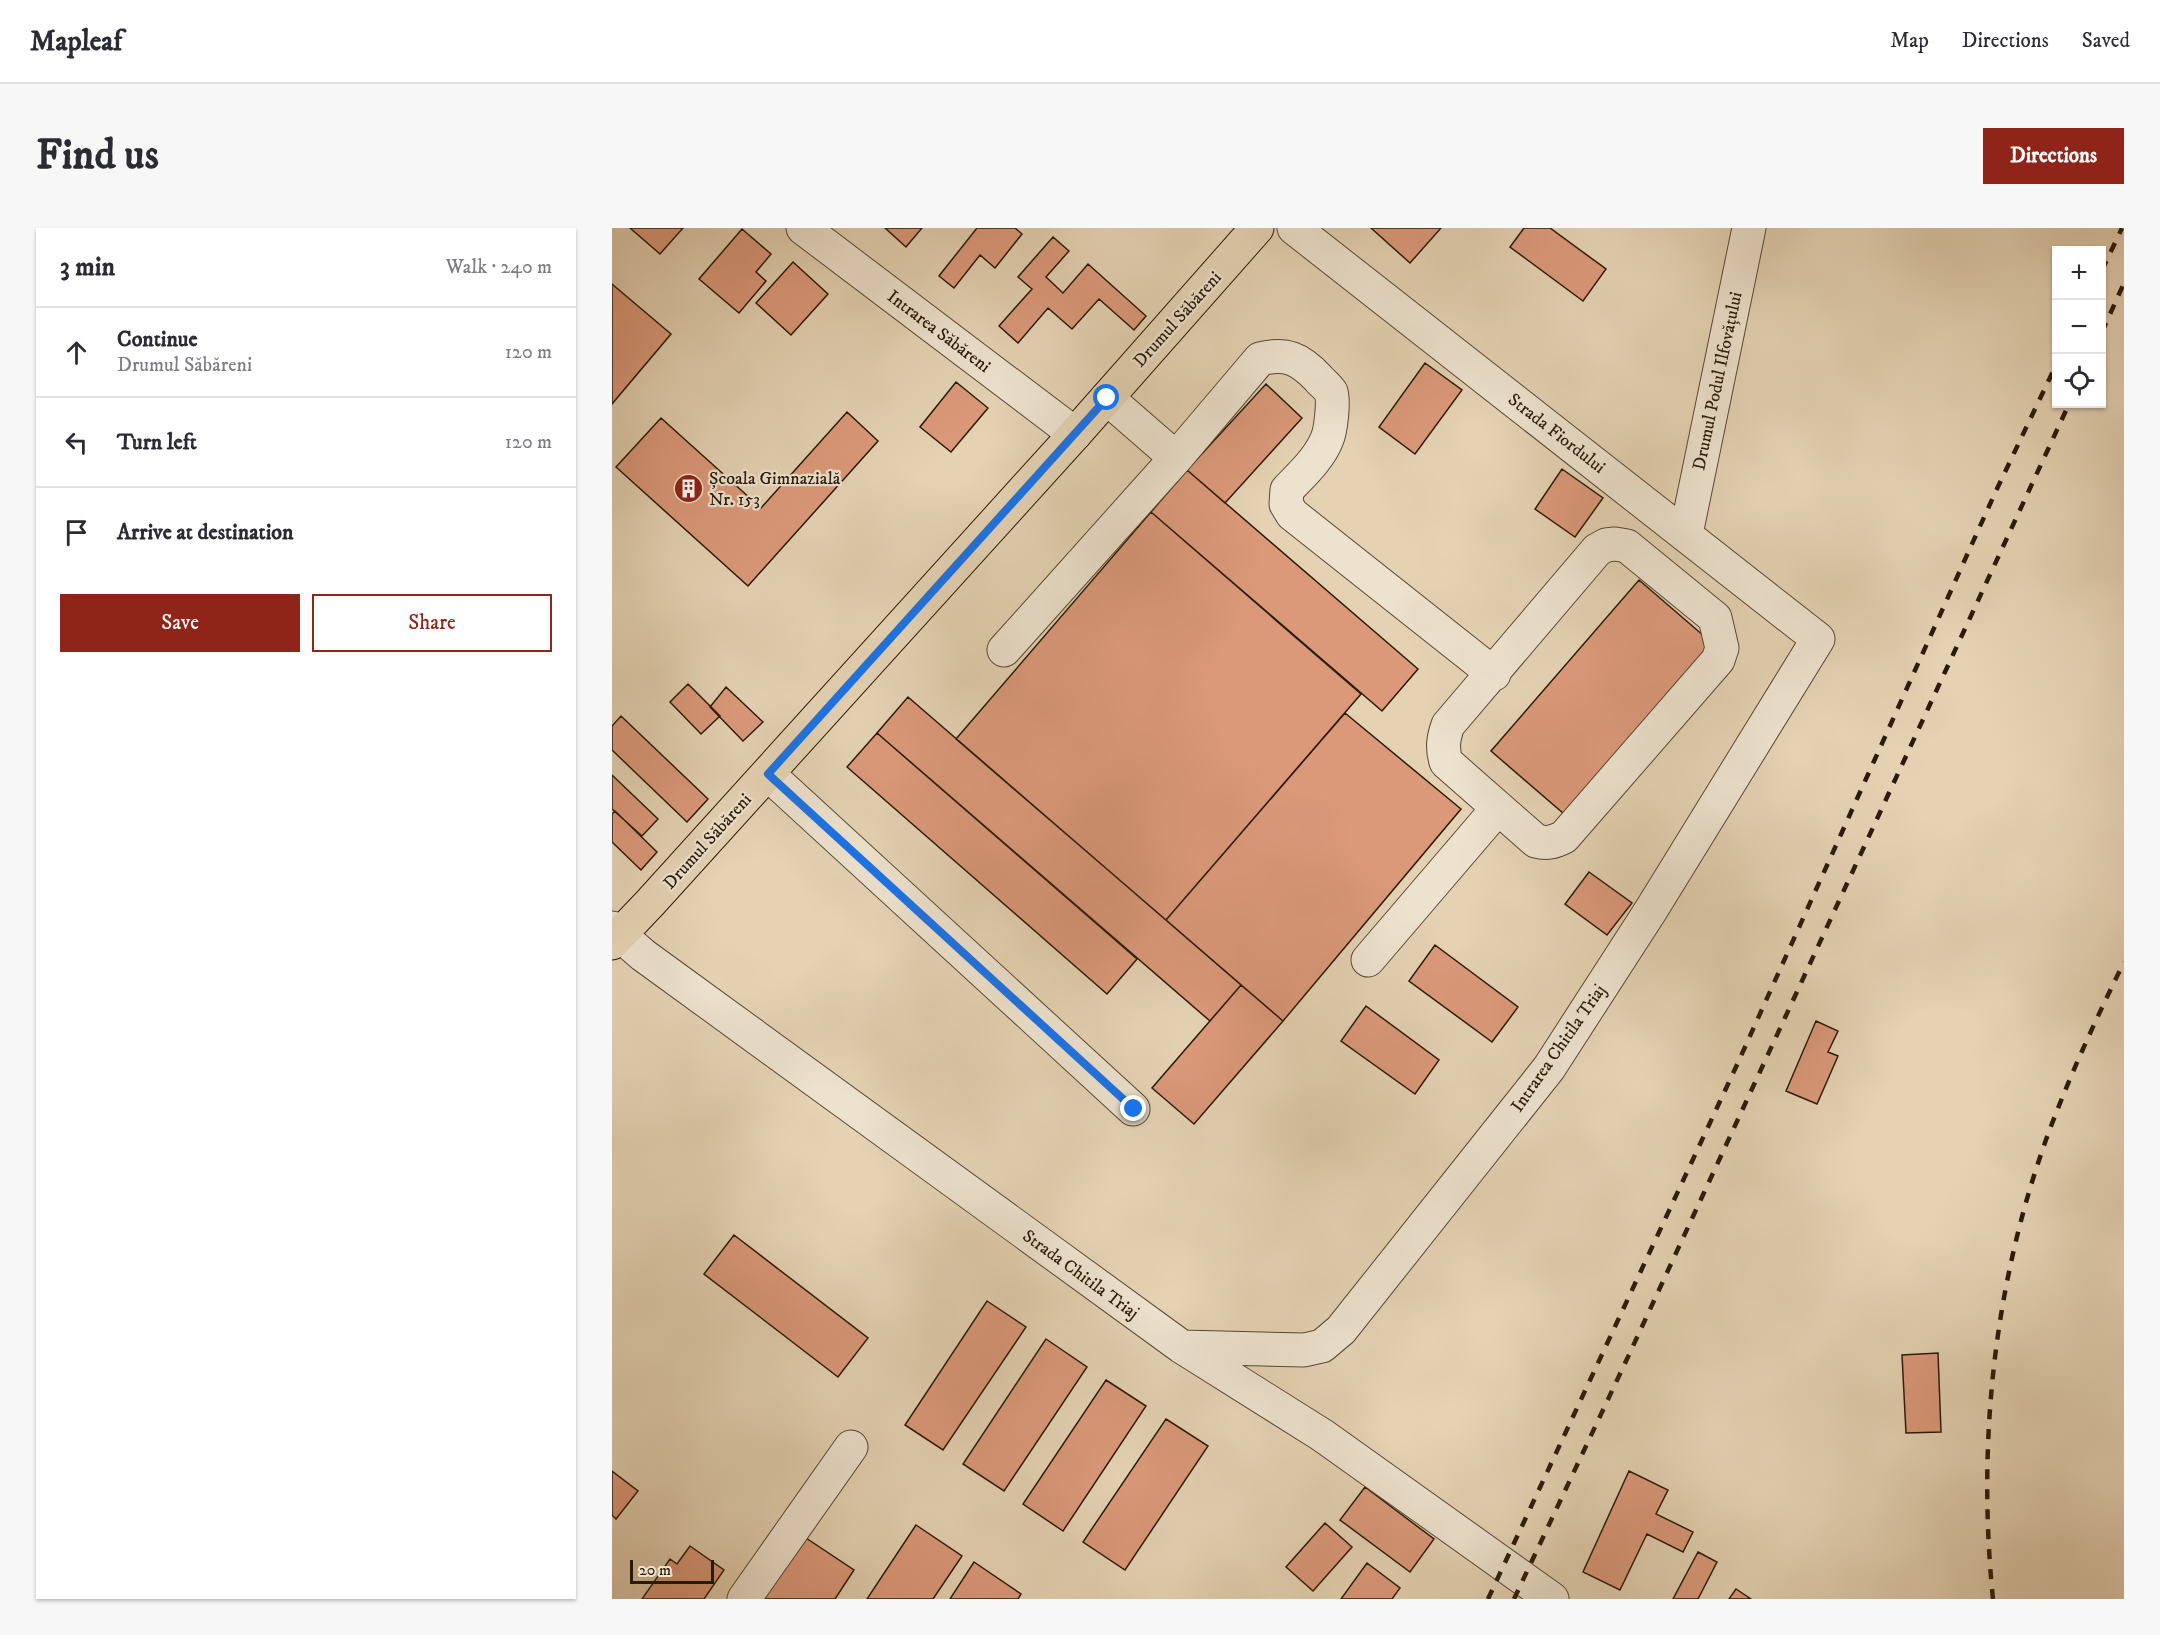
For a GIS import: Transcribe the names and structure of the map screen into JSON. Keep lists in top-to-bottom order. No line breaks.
{"streets":{"main road":["Drumul Săbăreni"],"street":["Intrarea Săbăreni","Drumul Podul Ilfovățului","Strada Fiordului","Intrarea Chitila Triaj","Strada Chitila Triaj"]},"crossings":[["Drumul Săbăreni","Intrarea Săbăreni"],["Drumul Săbăreni","Strada Chitila Triaj"],["Drumul Podul Ilfovățului","Strada Fiordului"],["Strada Fiordului","Intrarea Chitila Triaj"],["Intrarea Chitila Triaj","Strada Chitila Triaj"]],"places":{"building":["Școala Gimnazială Nr. 153"]},"scale_bar":"20 m","page":{"header":"Mapleaf","nav":["Map","Directions","Saved"],"buttons":["Directions",["Save","Share"]],"title":"Find us","heading":["3 min","Walk · 240 m"],"map_buttons":["+","−"],"list":[["Continue","Drumul Săbăreni","120 m"],["Turn left","120 m"],"Arrive at destination"],"scale":"20 m"}}
